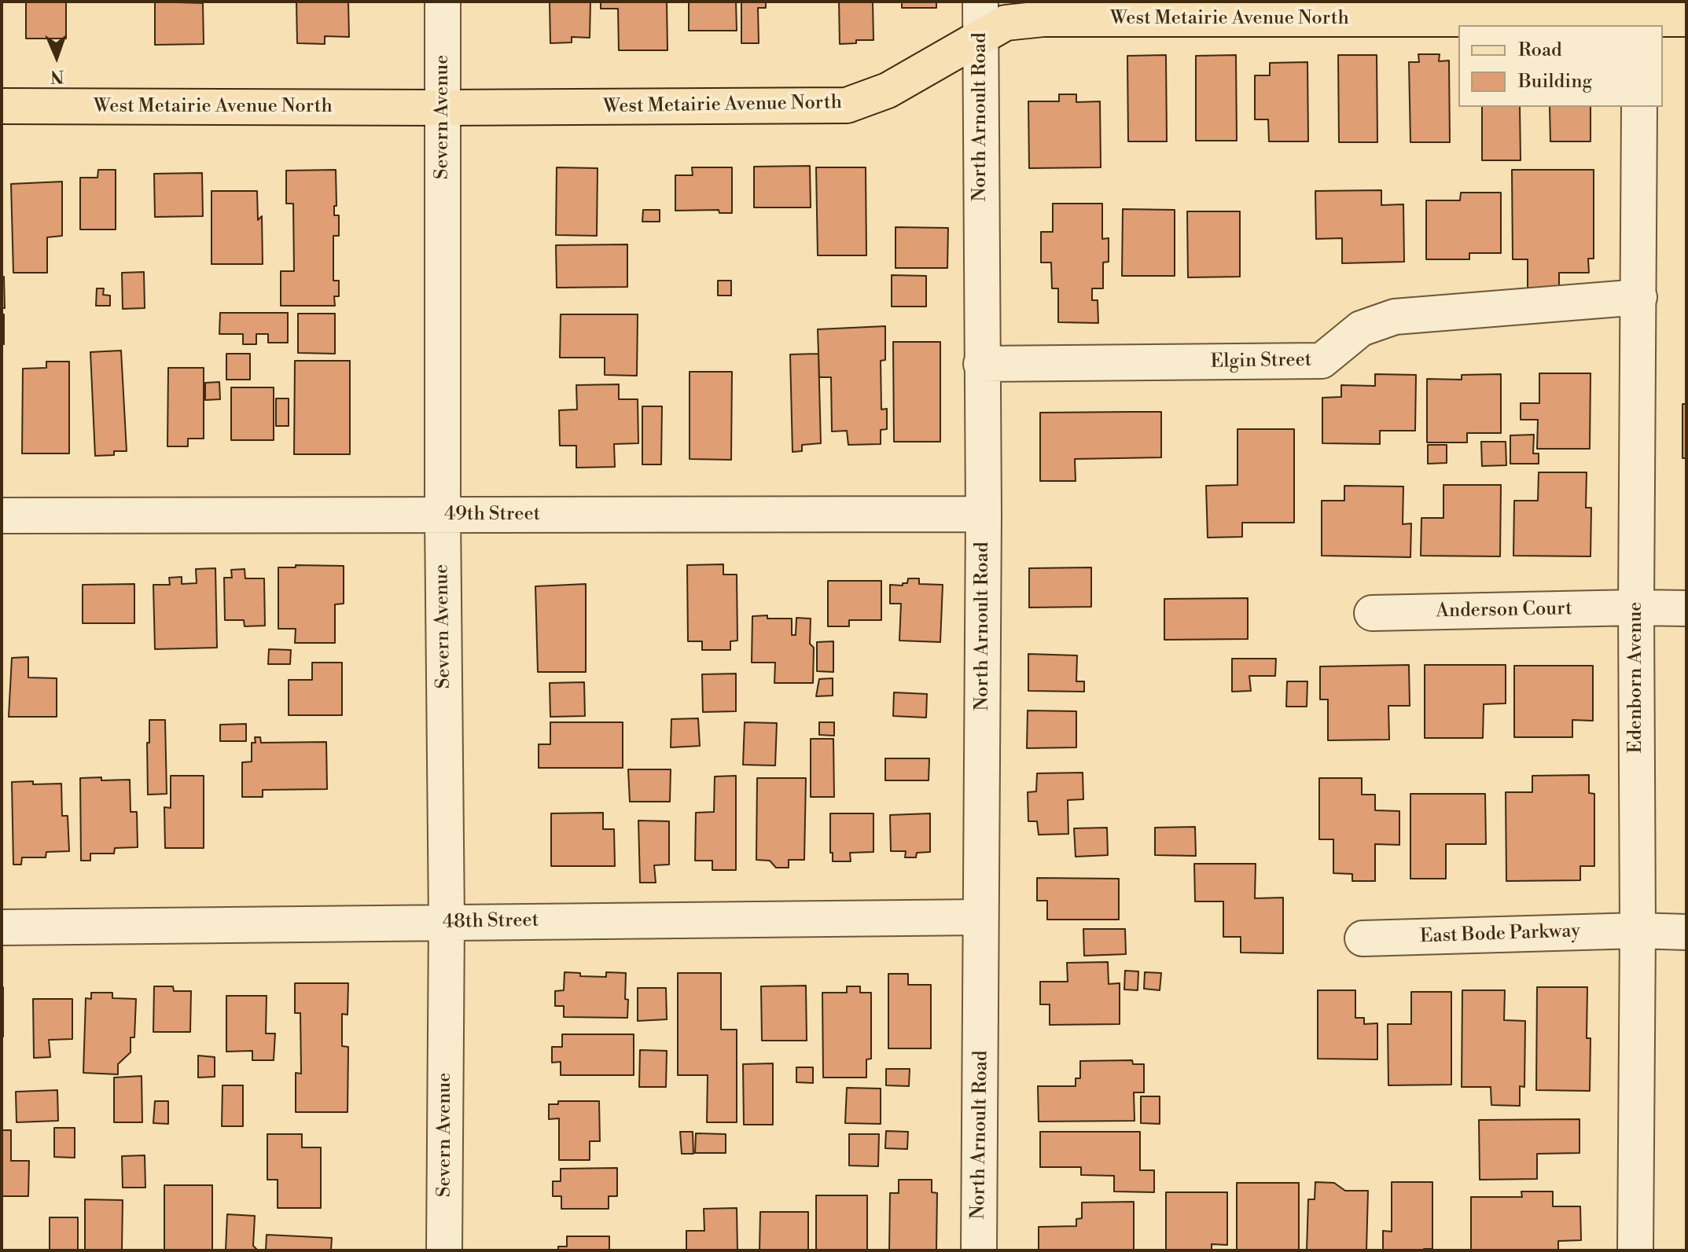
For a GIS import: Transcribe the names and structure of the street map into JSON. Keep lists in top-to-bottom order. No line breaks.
{"streets":{"main road":["West Metairie Avenue North"],"street":["Severn Avenue","North Arnoult Road","Elgin Street","49th Street","Anderson Court","Edenborn Avenue","48th Street","East Bode Parkway"]},"crossings":[["West Metairie Avenue North","Severn Avenue"],["West Metairie Avenue North","North Arnoult Road"],["Severn Avenue","49th Street"],["Severn Avenue","48th Street"],["North Arnoult Road","Elgin Street"],["North Arnoult Road","49th Street"],["North Arnoult Road","48th Street"],["Elgin Street","Edenborn Avenue"],["Anderson Court","Edenborn Avenue"],["Edenborn Avenue","East Bode Parkway"]],"legend":["Road","Building"],"north":"bottom"}
